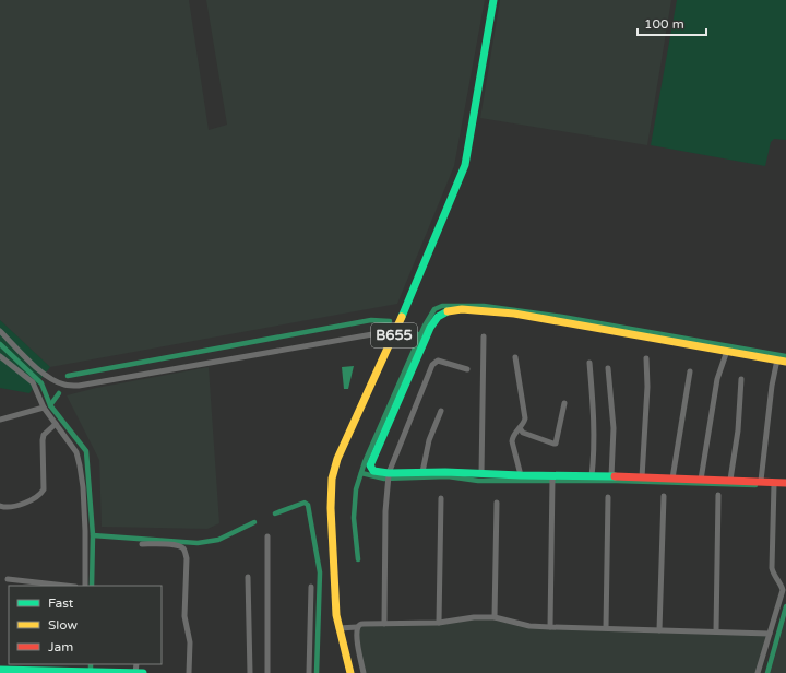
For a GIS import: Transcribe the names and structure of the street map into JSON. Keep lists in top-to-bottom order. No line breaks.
{"streets":{"street":["B655"]},"legend":["Fast","Slow","Jam"],"scale_bar":"100 m"}
